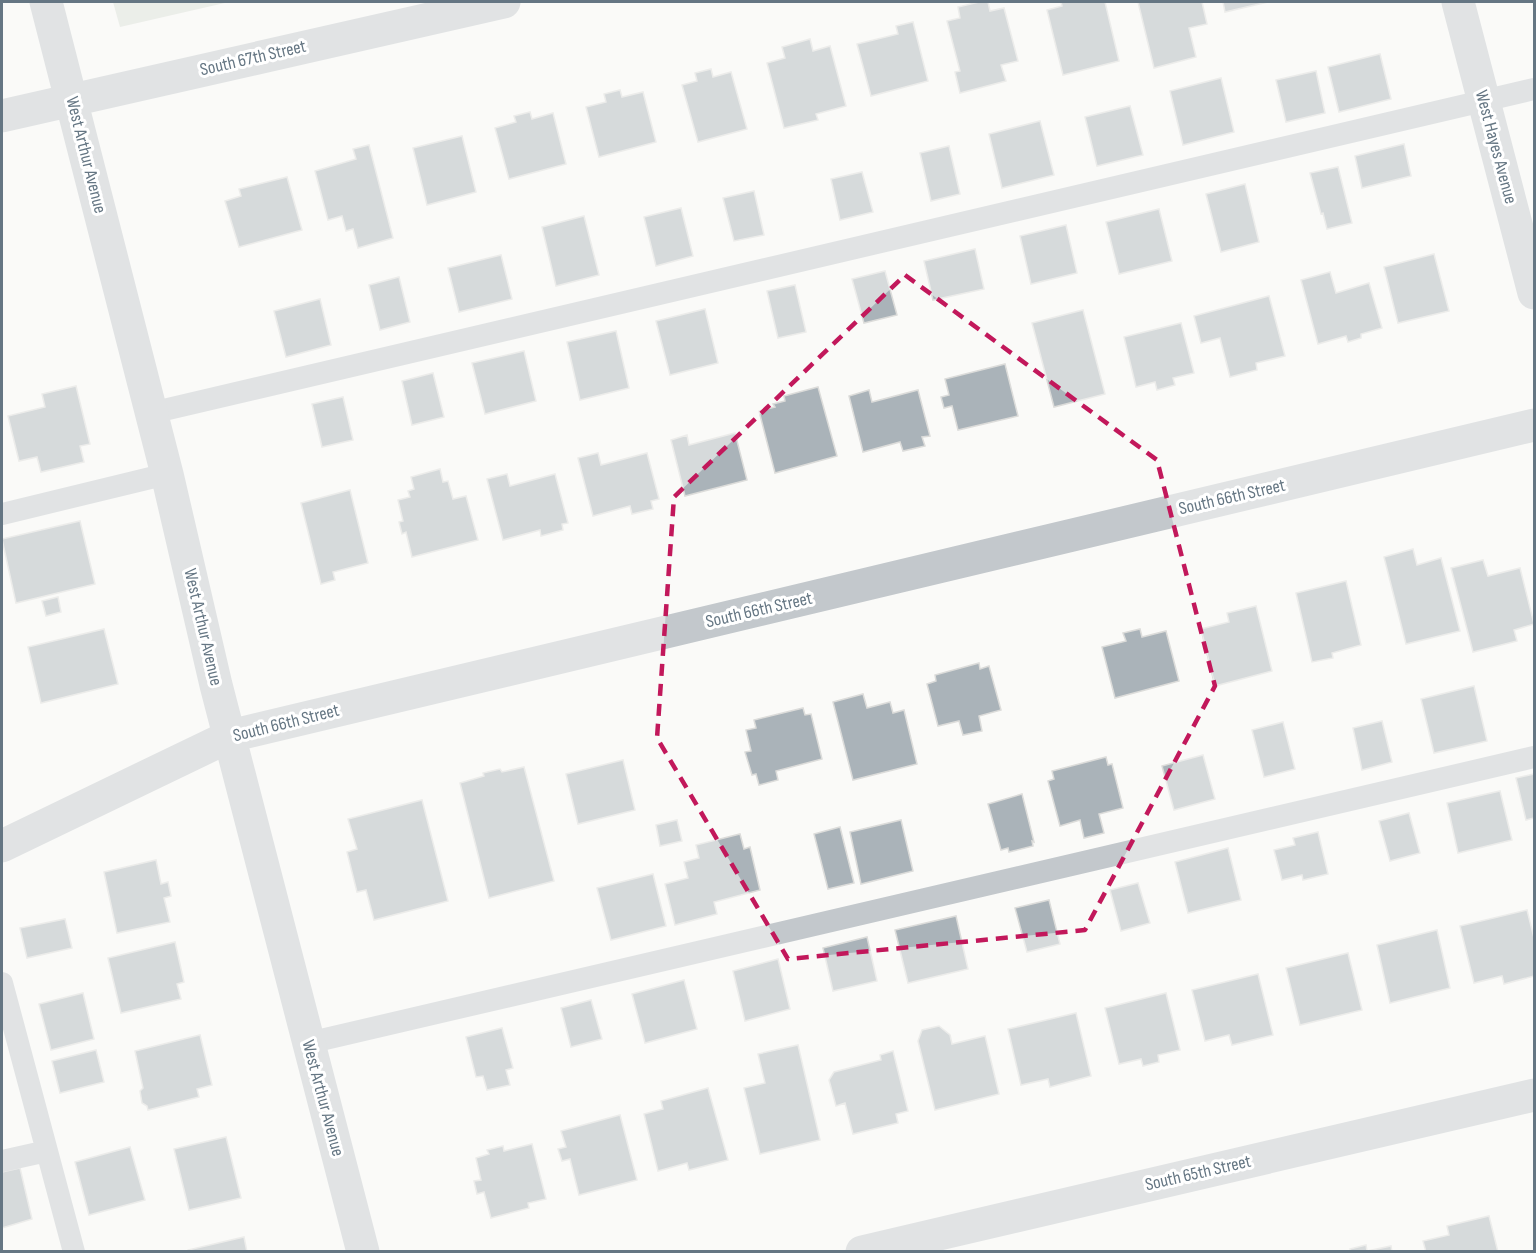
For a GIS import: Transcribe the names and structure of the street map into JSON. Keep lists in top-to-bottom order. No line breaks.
{"streets":{"street":["South 67th Street","West Hayes Avenue","West Arthur Avenue","South 66th Street","South 65th Street"]},"crossings":[["South 67th Street","West Arthur Avenue"],["West Arthur Avenue","South 66th Street"]]}
